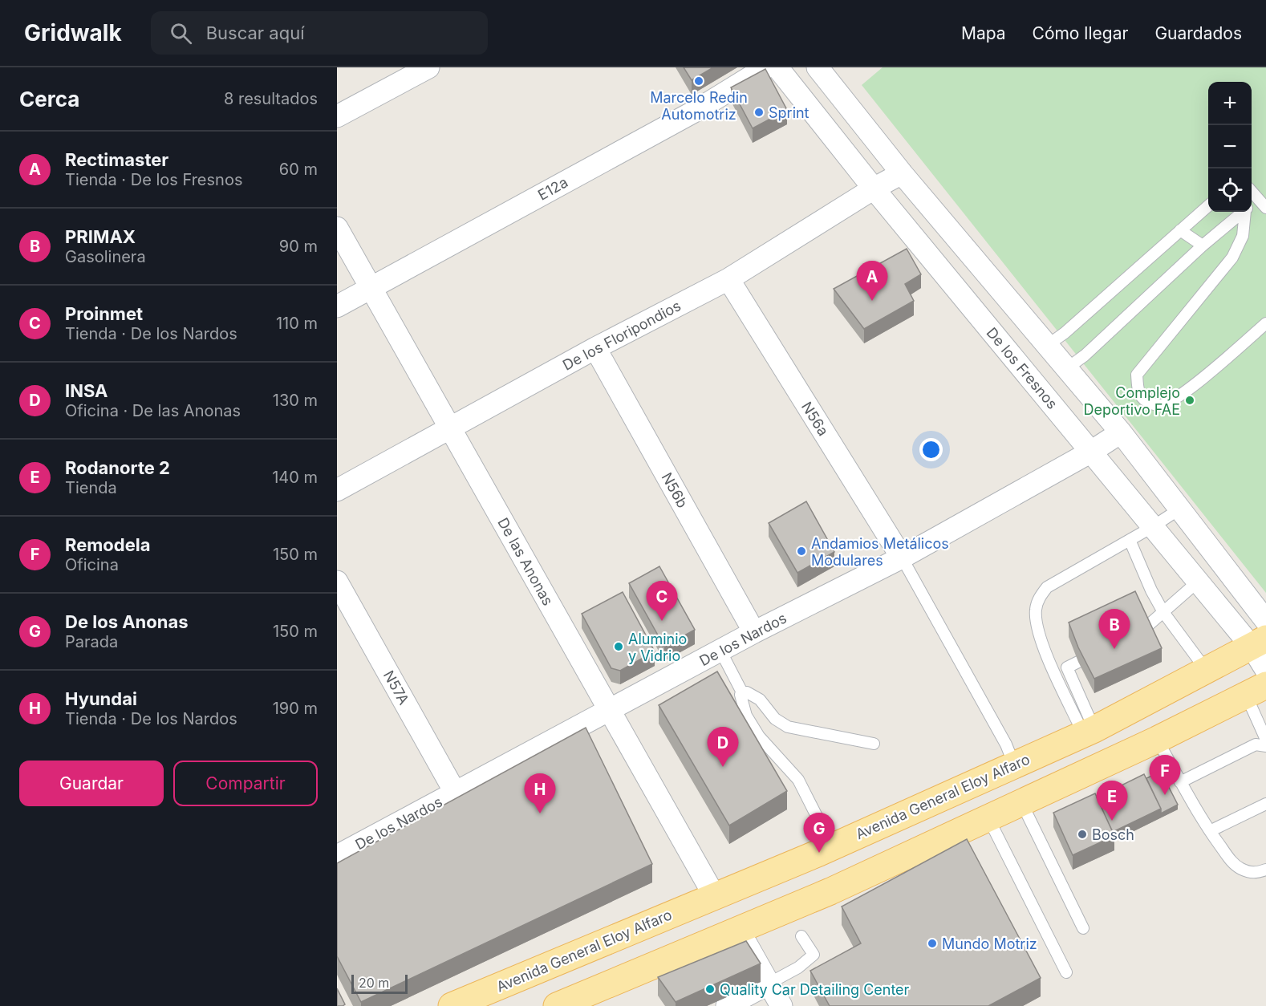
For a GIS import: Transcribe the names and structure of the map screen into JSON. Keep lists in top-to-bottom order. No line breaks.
{"streets":{"main road":["Avenida General Eloy Alfaro"],"street":["E12a","De los Floripondios","De los Fresnos","N56a","N56b","De las Anonas","De los Nardos","N57A"]},"crossings":[["E12a","De las Anonas"],["De los Floripondios","De los Fresnos"],["De los Floripondios","N56a"],["De los Floripondios","N56b"],["De los Floripondios","De las Anonas"],["De los Fresnos","De los Nardos"],["De los Fresnos","Avenida General Eloy Alfaro"],["N56a","De los Nardos"],["N56b","De los Nardos"],["De las Anonas","De los Nardos"],["De las Anonas","Avenida General Eloy Alfaro"],["De los Nardos","N57A"]],"places":["Marcelo Redin Automotriz","Sprint","Complejo Deportivo FAE","Andamios Metálicos Modulares","Aluminio y Vidrio","Bosch","Mundo Motriz","Quality Car Detailing Center"],"scale_bar":"20 m","page":{"header":"Gridwalk","search":"Buscar aquí","nav":["Mapa","Cómo llegar","Guardados"],"heading":["Cerca","8 resultados"],"map_buttons":["+","−"],"list":[{"mark":"A","name":"Rectimaster","note":"Tienda · De los Fresnos","value":"60 m"},{"mark":"B","name":"PRIMAX","note":"Gasolinera","value":"90 m"},{"mark":"C","name":"Proinmet","note":"Tienda · De los Nardos","value":"110 m"},{"mark":"D","name":"INSA","note":"Oficina · De las Anonas","value":"130 m"},{"mark":"E","name":"Rodanorte 2","note":"Tienda","value":"140 m"},{"mark":"F","name":"Remodela","note":"Oficina","value":"150 m"},{"mark":"G","name":"De los Anonas","note":"Parada","value":"150 m"},{"mark":"H","name":"Hyundai","note":"Tienda · De los Nardos","value":"190 m"}],"pins":["A","C","B","D","F","H","E","G"],"buttons":["Guardar","Compartir"],"scale":"20 m"}}
